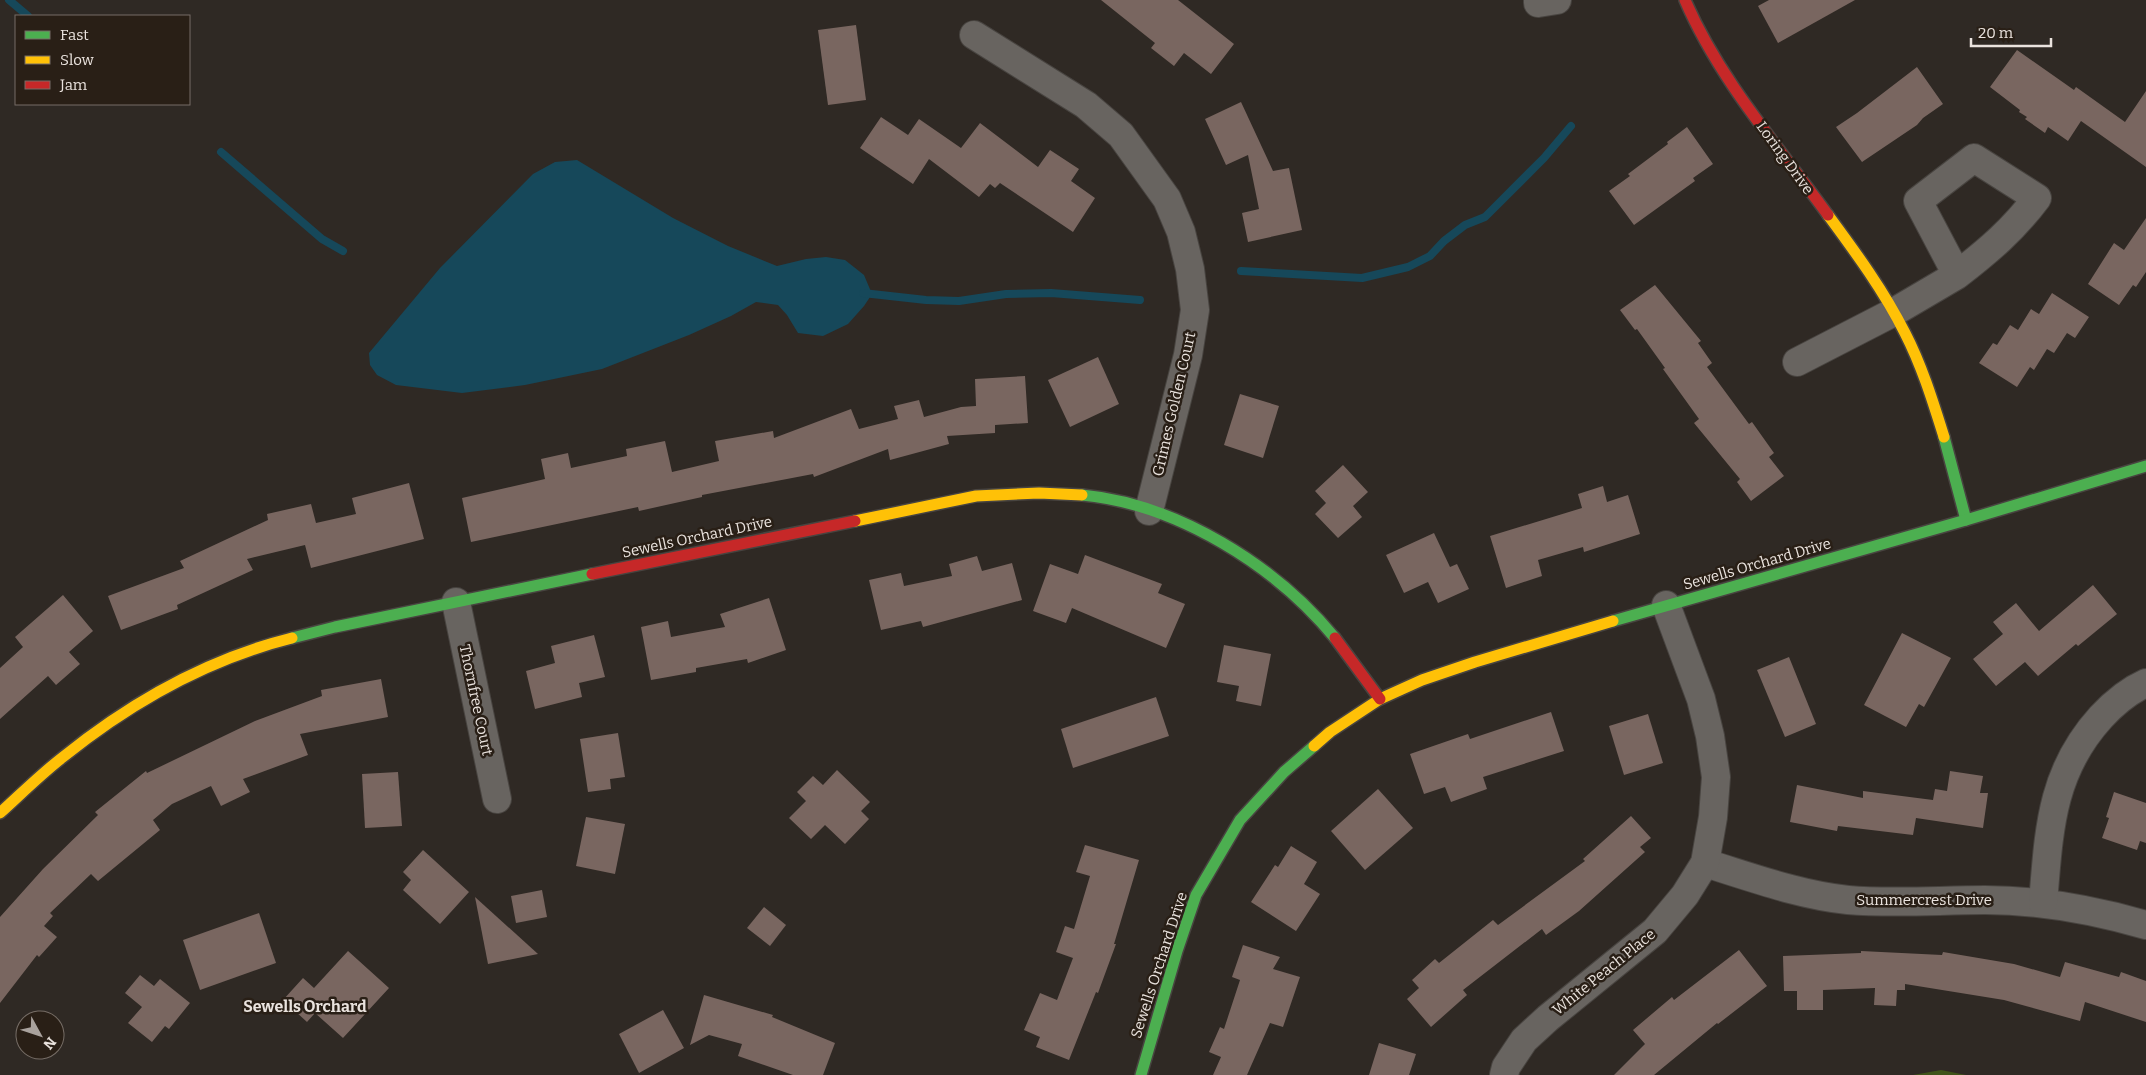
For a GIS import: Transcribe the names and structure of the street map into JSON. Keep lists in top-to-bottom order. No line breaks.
{"streets":{"street":["Loring Drive","Grimes Golden Court","Sewells Orchard Drive","Thornfree Court","Summercrest Drive","White Peach Place"]},"crossings":[["Loring Drive","Sewells Orchard Drive"],["Grimes Golden Court","Sewells Orchard Drive"],["Sewells Orchard Drive","Thornfree Court"],["Sewells Orchard Drive","White Peach Place"],["Summercrest Drive","White Peach Place"]],"districts":["Sewells Orchard"],"legend":["Fast","Slow","Jam"],"scale_bar":"20 m","north":"bottom right"}
